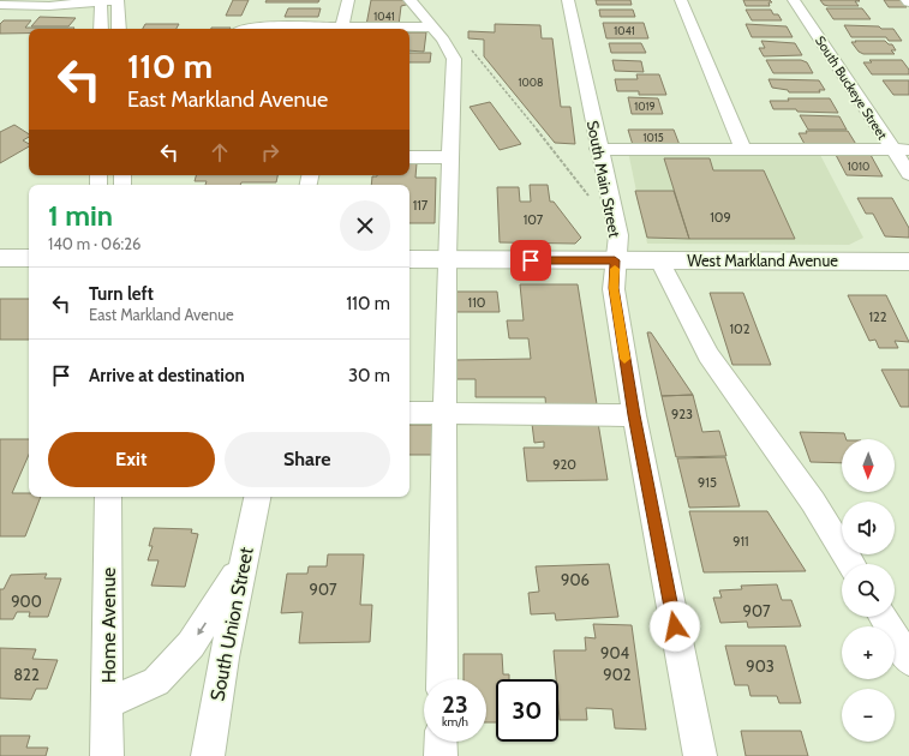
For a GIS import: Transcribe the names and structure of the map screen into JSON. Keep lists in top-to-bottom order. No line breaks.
{"streets":{"main road":["West Markland Avenue"],"street":["South Buckeye Street","South Main Street","South Union Street","Home Avenue"]},"crossings":[["South Main Street","West Markland Avenue"]],"house_numbers":["1041","1041","1008","1019","1015","1010","117","109","107","110","122","102","923","920","915","911","906","907","900","907","904","903","822","902"],"north":"bottom","page":{"turn":["110 m","East Markland Avenue"],"heading":["1 min","140 m · 06:26"],"list":[{"name":"Turn left","note":"East Markland Avenue","value":"110 m"},{"name":"Arrive at destination","value":"30 m"}],"buttons":["Exit","Share"],"map_buttons":["+","−"],"speed":"23 km/h","limit":"30"}}
